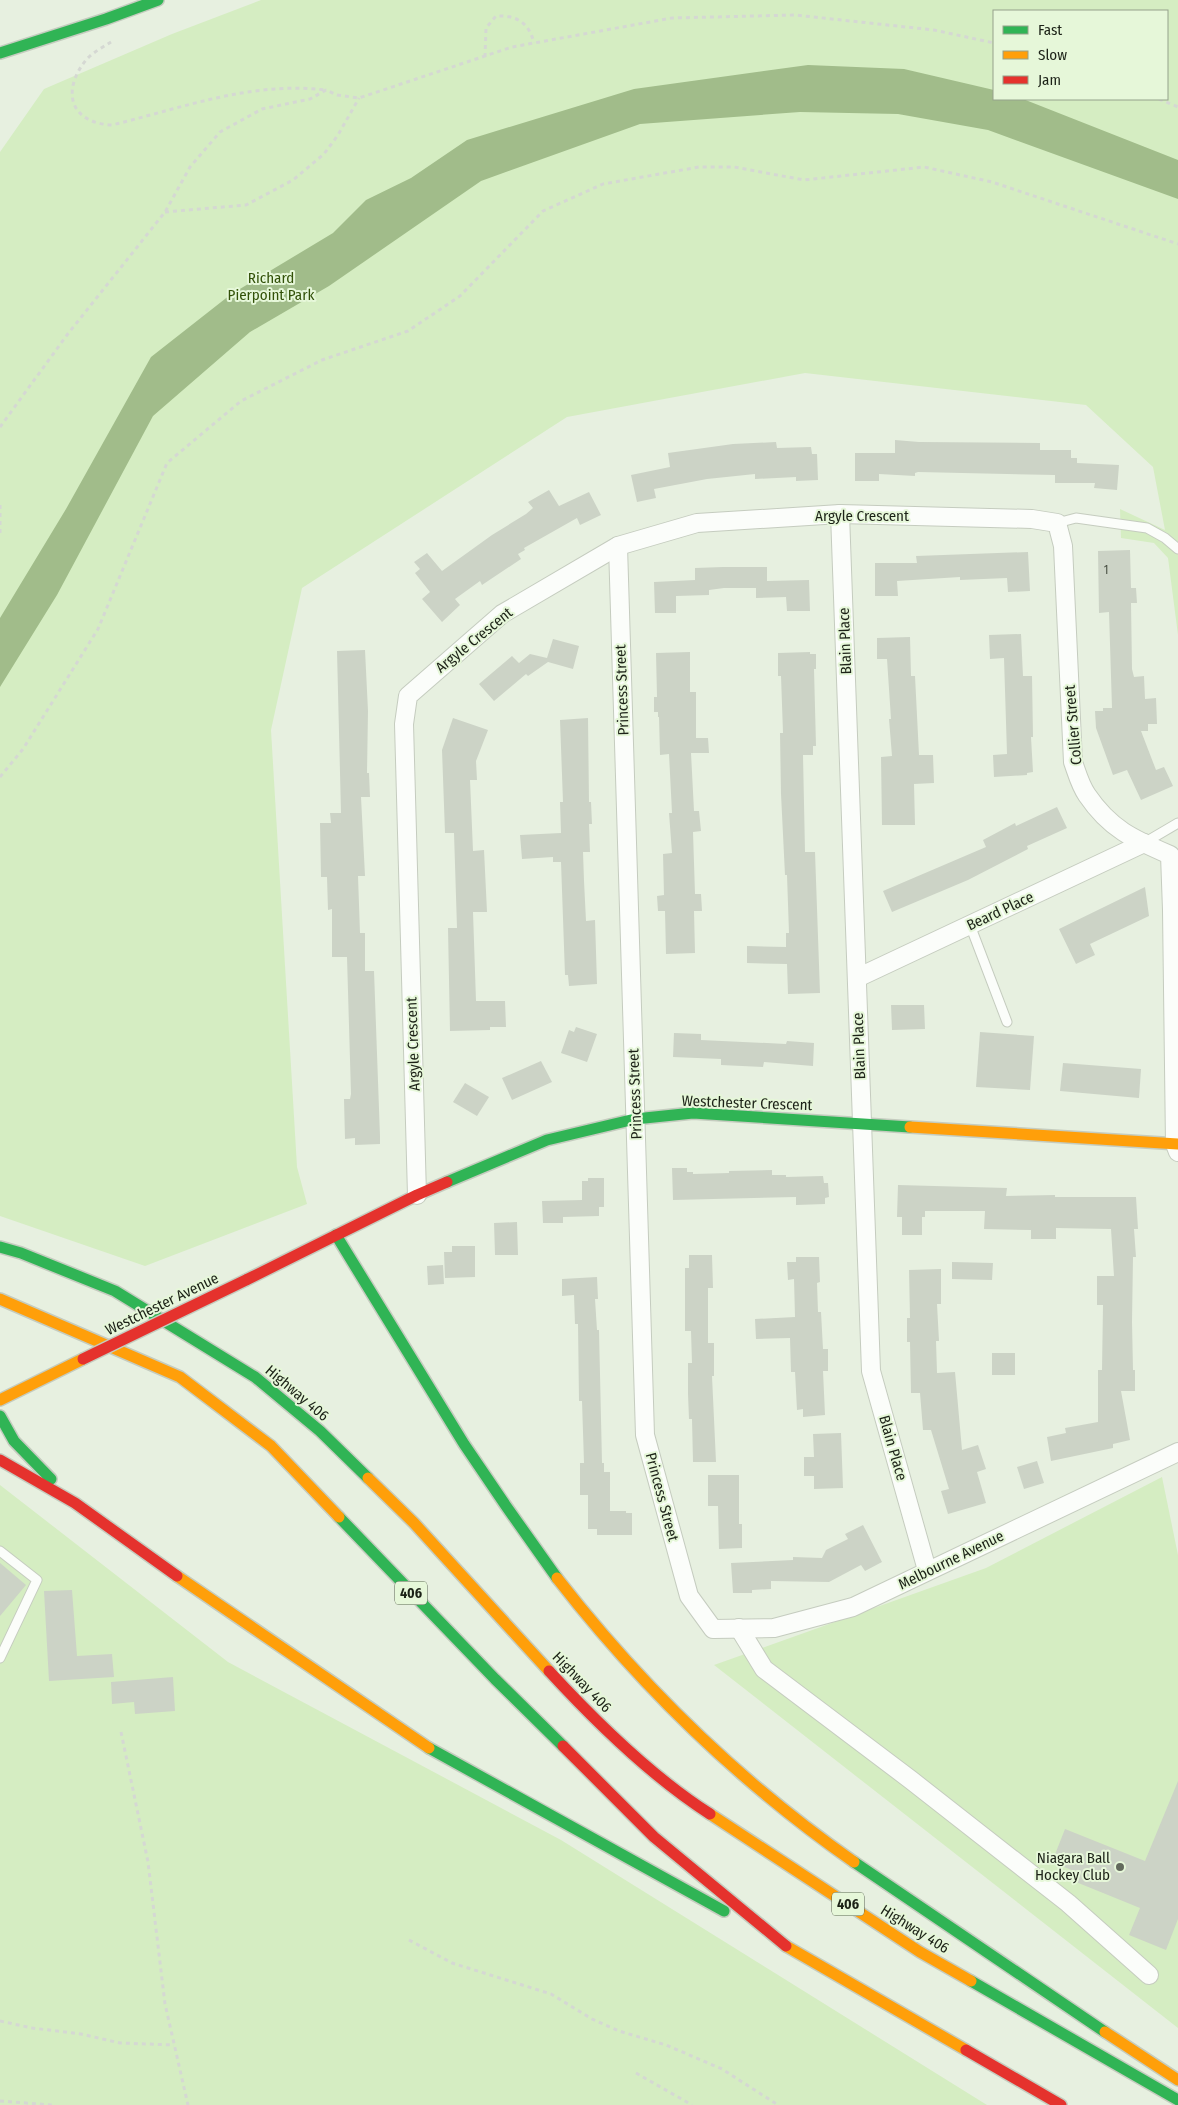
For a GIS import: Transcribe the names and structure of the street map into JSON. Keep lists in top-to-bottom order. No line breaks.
{"streets":{"main road":["Westchester Crescent","Westchester Avenue","Highway 406","406"],"street":["Argyle Crescent","Blain Place","Princess Street","Collier Street","Beard Place","Melbourne Avenue"]},"crossings":[["Argyle Crescent","Blain Place"],["Argyle Crescent","Princess Street"],["Argyle Crescent","Collier Street"],["Argyle Crescent","Westchester Crescent"],["Blain Place","Beard Place"],["Blain Place","Westchester Crescent"],["Blain Place","Melbourne Avenue"],["Princess Street","Westchester Crescent"],["Princess Street","Melbourne Avenue"],["Collier Street","Beard Place"],["Collier Street","Westchester Crescent"],["Westchester Crescent","Westchester Avenue"]],"parks":["Richard Pierpoint Park"],"places":["Niagara Ball Hockey Club"],"house_numbers":["1"],"legend":["Fast","Slow","Jam"]}
